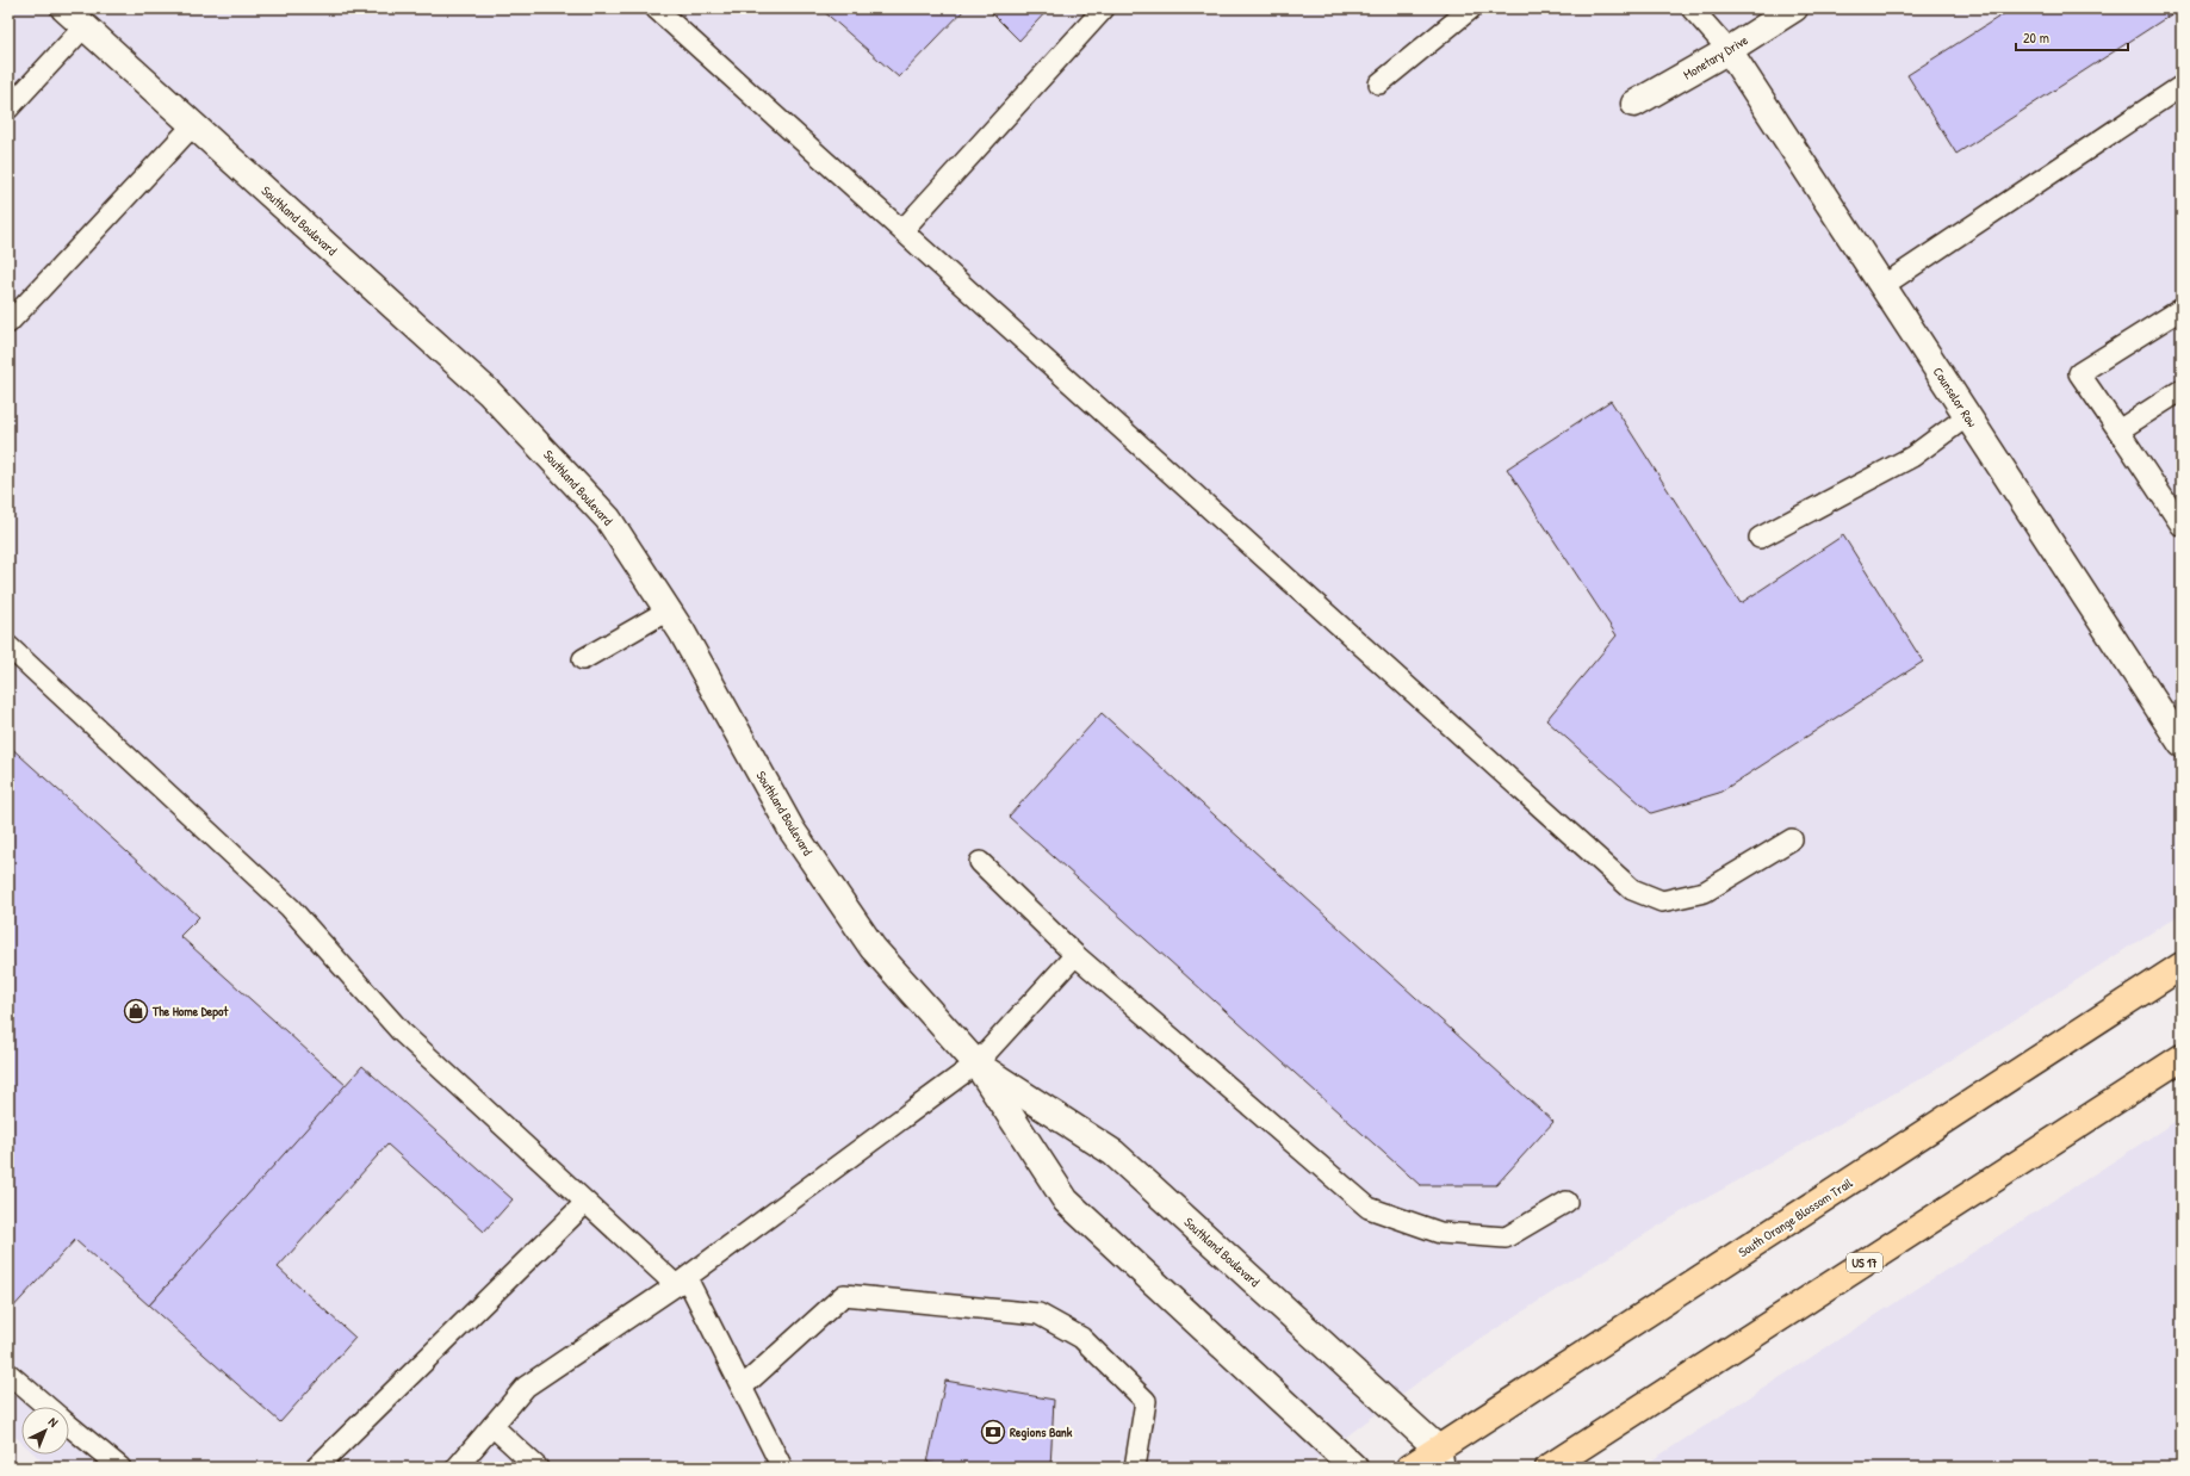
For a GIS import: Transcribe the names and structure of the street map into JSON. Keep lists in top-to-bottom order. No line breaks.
{"streets":{"main road":["South Orange Blossom Trail","US 17"],"street":["Monetary Drive","Southland Boulevard","Counselor Row"]},"crossings":[["Monetary Drive","Counselor Row"],["Southland Boulevard","South Orange Blossom Trail"]],"places":{"shop":["The Home Depot"],"bank":["Regions Bank"]},"scale_bar":"20 m","north":"top right"}
